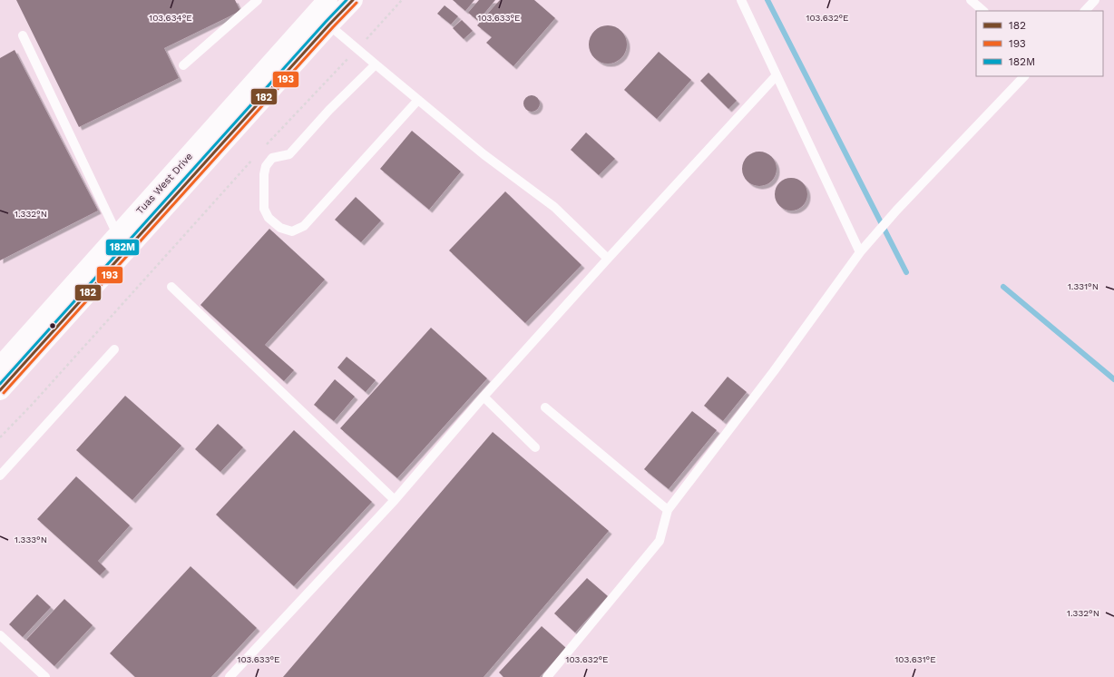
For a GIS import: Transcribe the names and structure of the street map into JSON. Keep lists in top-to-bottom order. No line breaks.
{"streets":{"main road":["Tuas West Drive"]},"lines":["transit line 182","transit line 182M","transit line 193"],"legend":["182","193","182M"],"coordinates":["103.634°E","103.633°E","103.632°E","1.332°N","1.331°N","1.333°N","103.631°E"]}
